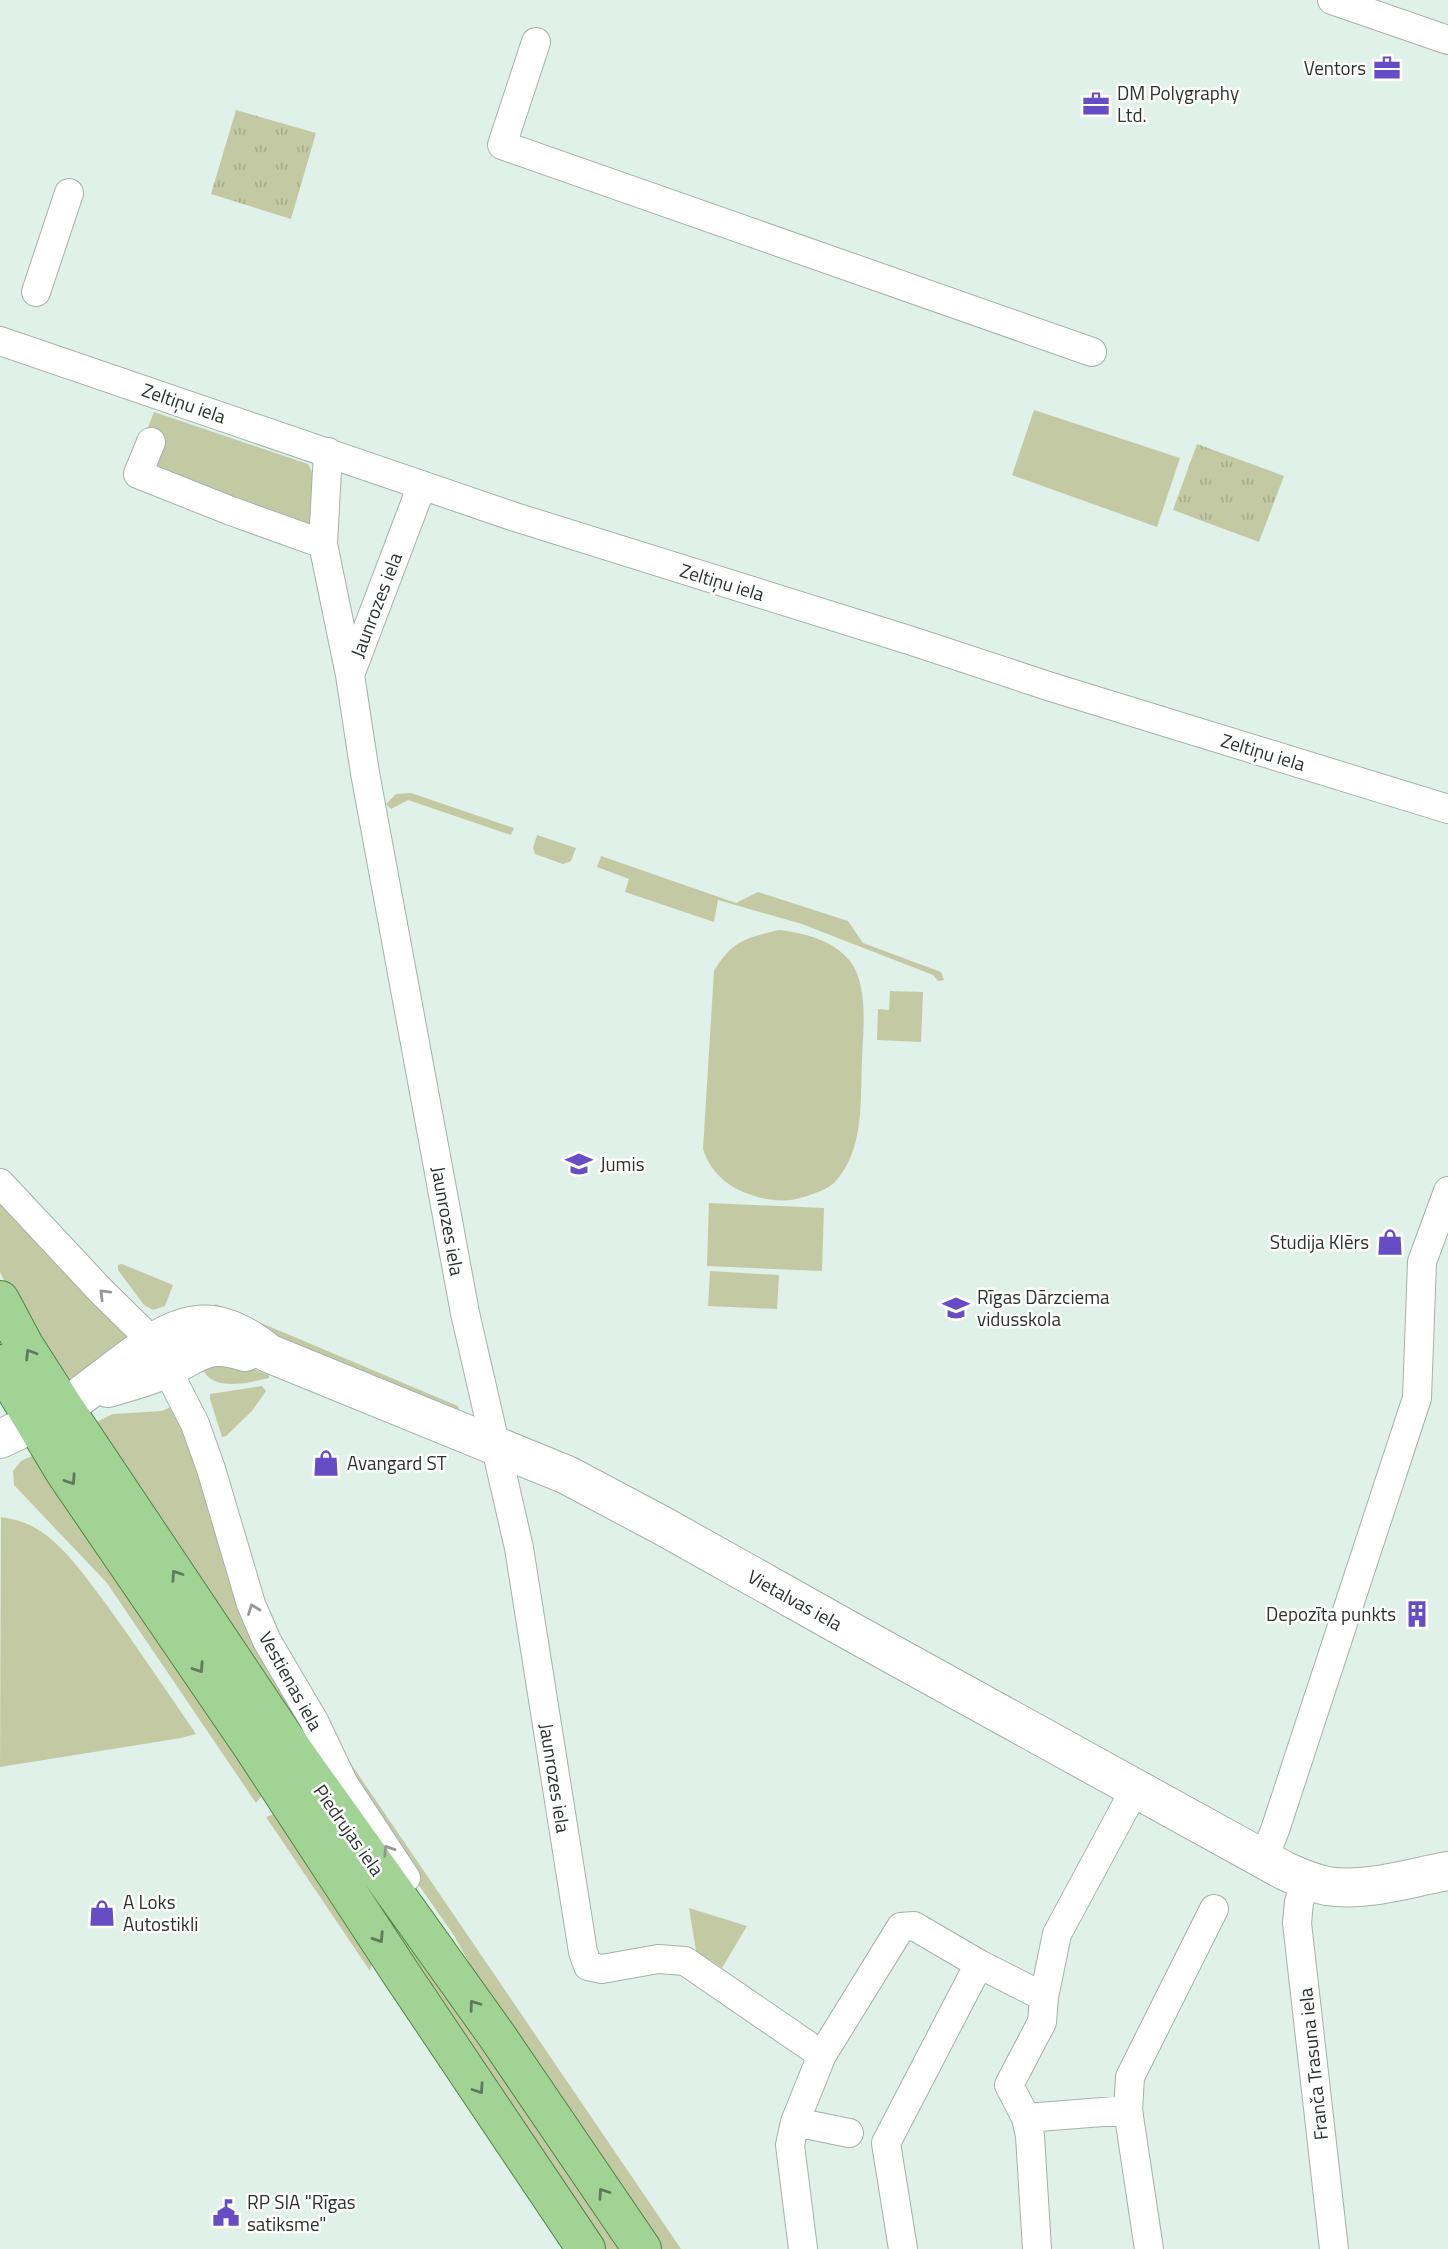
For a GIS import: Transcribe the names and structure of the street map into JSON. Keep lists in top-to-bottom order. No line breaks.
{"streets":{"main road":["Piedrujas iela"],"street":["Zeltiņu iela","Jaunrozes iela","Vietalvas iela","Vestienas iela","Franča Trasuna iela"]},"crossings":[["Zeltiņu iela","Jaunrozes iela"],["Jaunrozes iela","Vietalvas iela"],["Vietalvas iela","Vestienas iela"],["Vietalvas iela","Franča Trasuna iela"],["Vestienas iela","Piedrujas iela"]],"one_way":["Vestienas iela"],"places":{"office":["Ventors","DM Polygraphy Ltd."],"school or university":["Jumis","Rīgas Dārzciema vidusskola"],"shop":["Studija Klērs","Avangard ST","A Loks Autostikli"],"building":["Depozīta punkts"],"public building":["RP SIA \"Rīgas satiksme\""]}}
